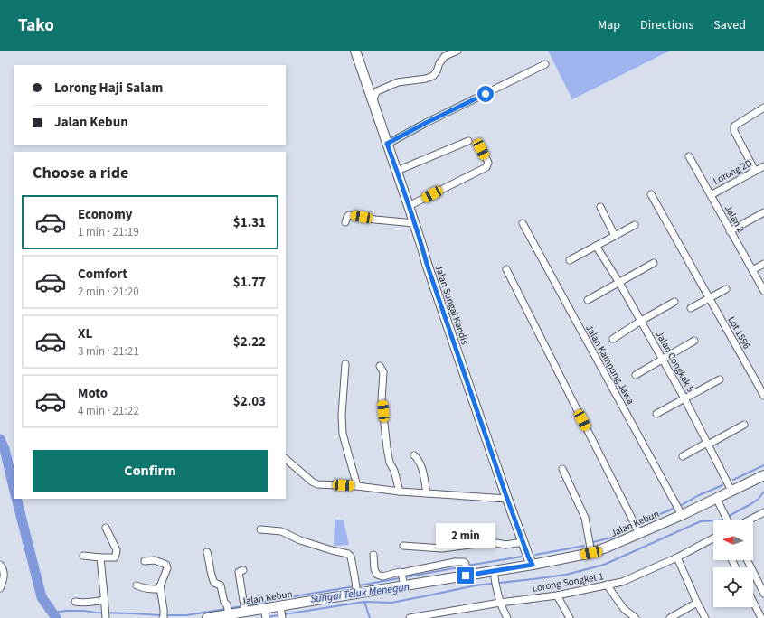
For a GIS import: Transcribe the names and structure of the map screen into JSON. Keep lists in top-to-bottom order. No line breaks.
{"streets":{"main road":["Jalan Sungai Kandis","Jalan Kebun"],"street":["Lorong 2D","Jalan 2","Lot 1596","Jalan Congkak 5","Jalan Kampung Jawa","Lorong Songket 1"]},"crossings":[["Lorong 2D","Jalan 2"],["Jalan Sungai Kandis","Jalan Kebun"],["Jalan Congkak 5","Jalan Kebun"],["Jalan Kampung Jawa","Jalan Kebun"]],"water":["Sungai Teluk Menegun"],"north":"left","page":{"header":"Tako","nav":["Map","Directions","Saved"],"banner":["Lorong Haji Salam","Jalan Kebun"],"heading":"Choose a ride","list":[{"name":"Economy","note":"1 min · 21:19","value":"$1.31"},{"name":"Comfort","note":"2 min · 21:20","value":"$1.77"},{"name":"XL","note":"3 min · 21:21","value":"$2.22"},{"name":"Moto","note":"4 min · 21:22","value":"$2.03"}],"buttons":"Confirm","bubble":"2 min"}}
